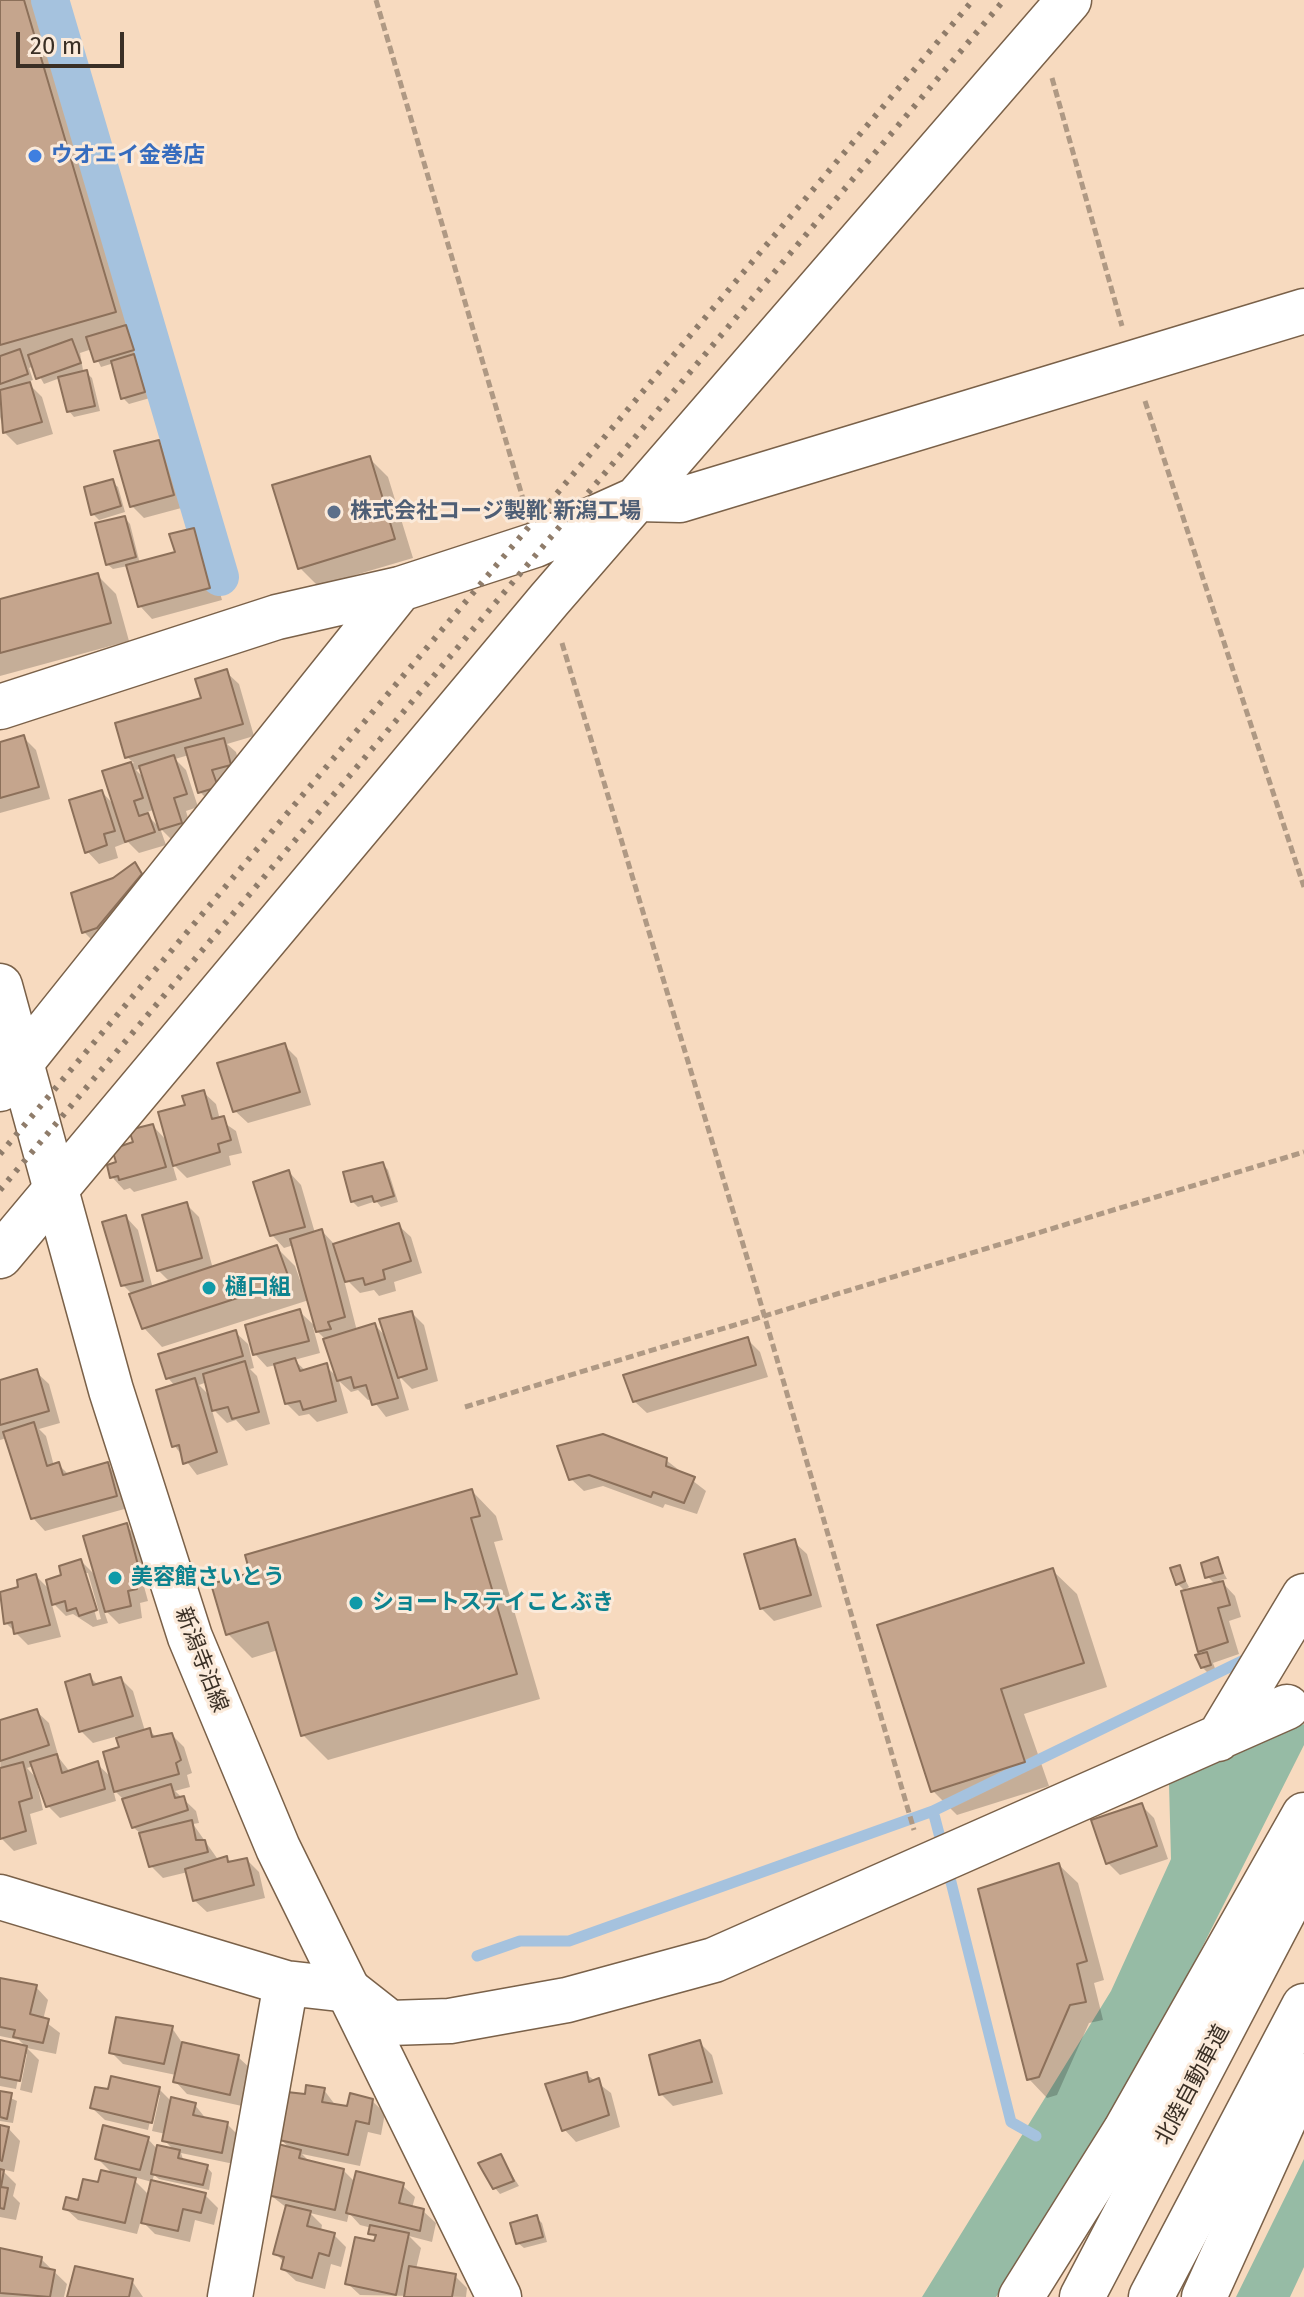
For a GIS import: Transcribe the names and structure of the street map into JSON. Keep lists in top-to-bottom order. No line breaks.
{"streets":{"main road":["新潟寺泊線","北陸自動車道"]},"places":["ウオエイ金巻店","株式会社コージ製靴 新潟工場","樋口組","美容館さいとう","ショートステイことぶき"],"scale_bar":"20 m"}
